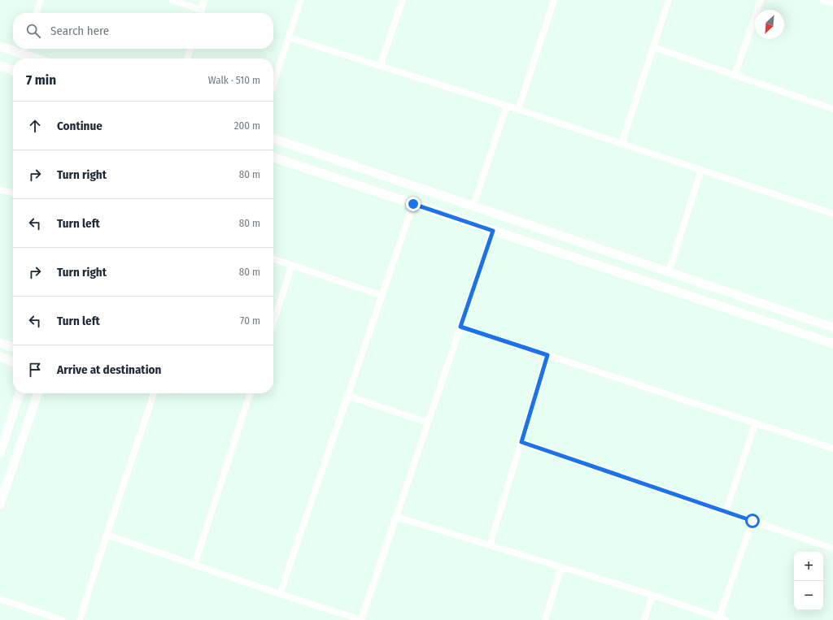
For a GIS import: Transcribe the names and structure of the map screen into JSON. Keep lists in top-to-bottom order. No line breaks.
{"north":"bottom left","page":{"search":"Search here","heading":["7 min","Walk · 510 m"],"list":[["Continue","200 m"],["Turn right","80 m"],["Turn left","80 m"],["Turn right","80 m"],["Turn left","70 m"],"Arrive at destination"],"map_buttons":["+","−"]}}
